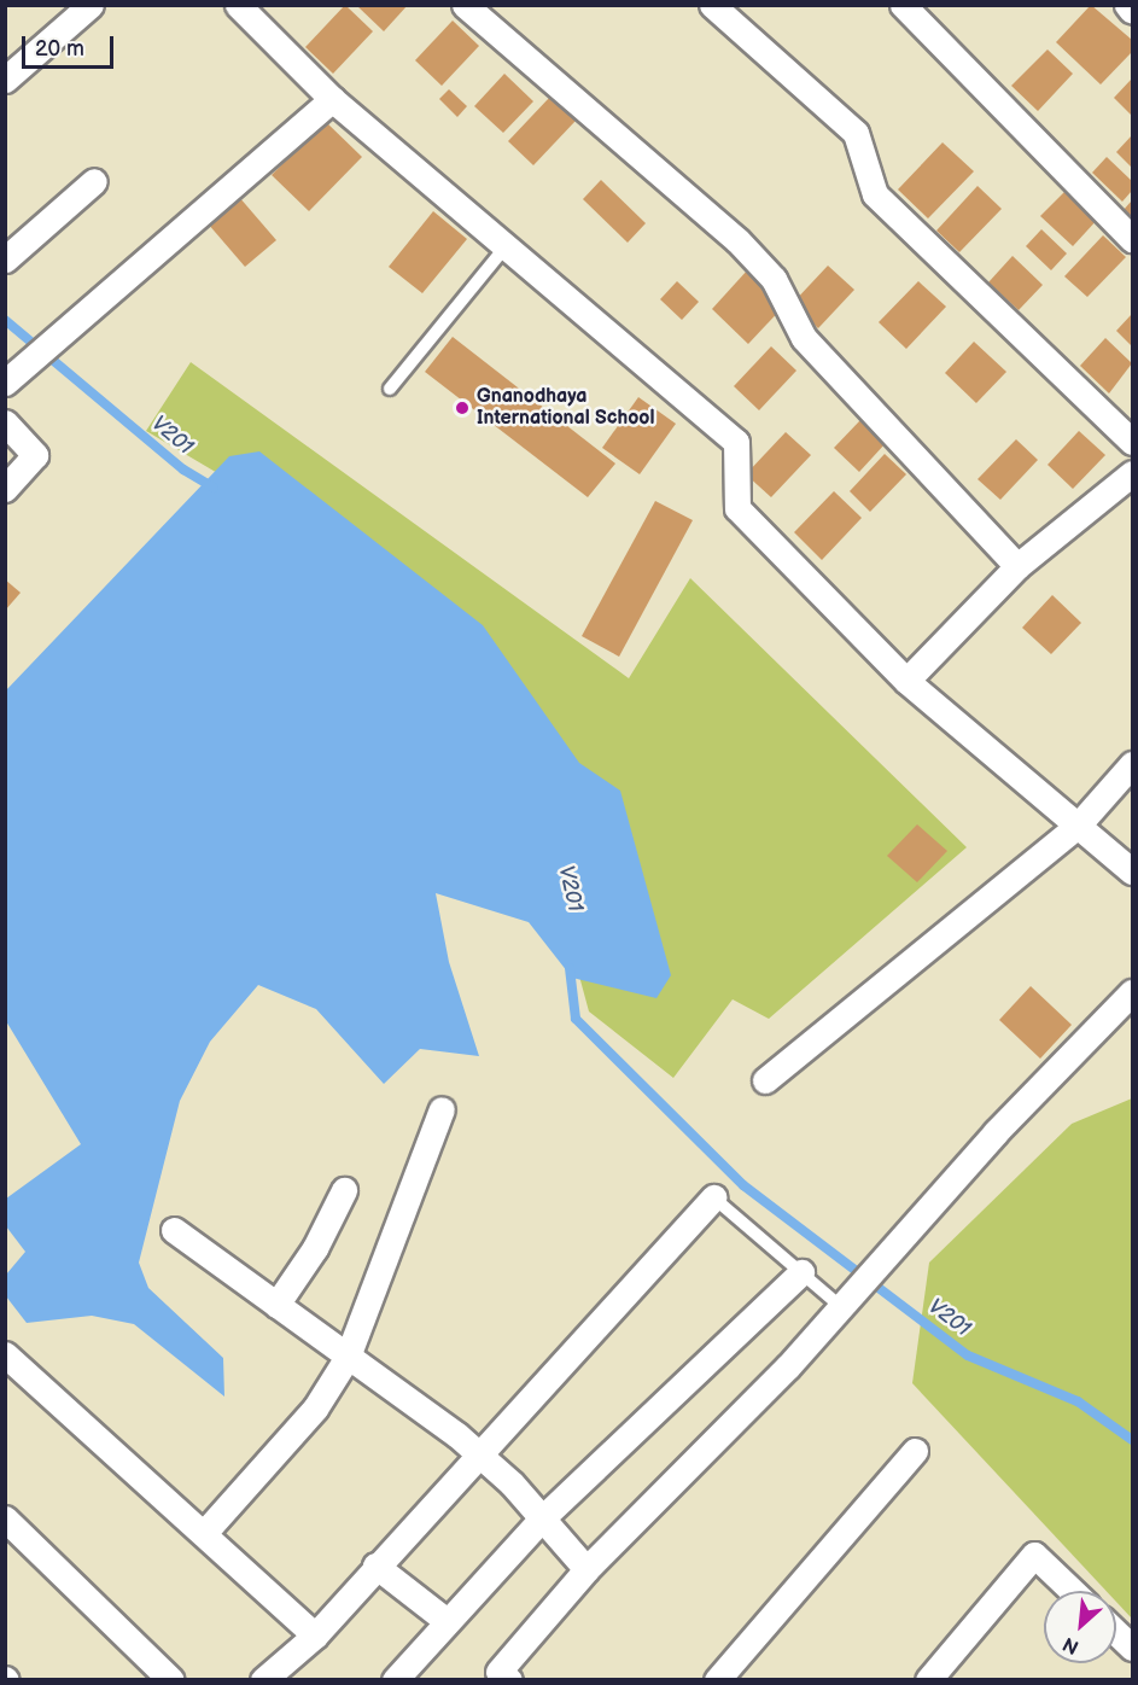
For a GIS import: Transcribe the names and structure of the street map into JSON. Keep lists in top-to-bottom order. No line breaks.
{"water":["V201"],"places":["Gnanodhaya International School"],"scale_bar":"20 m","north":"bottom left"}
